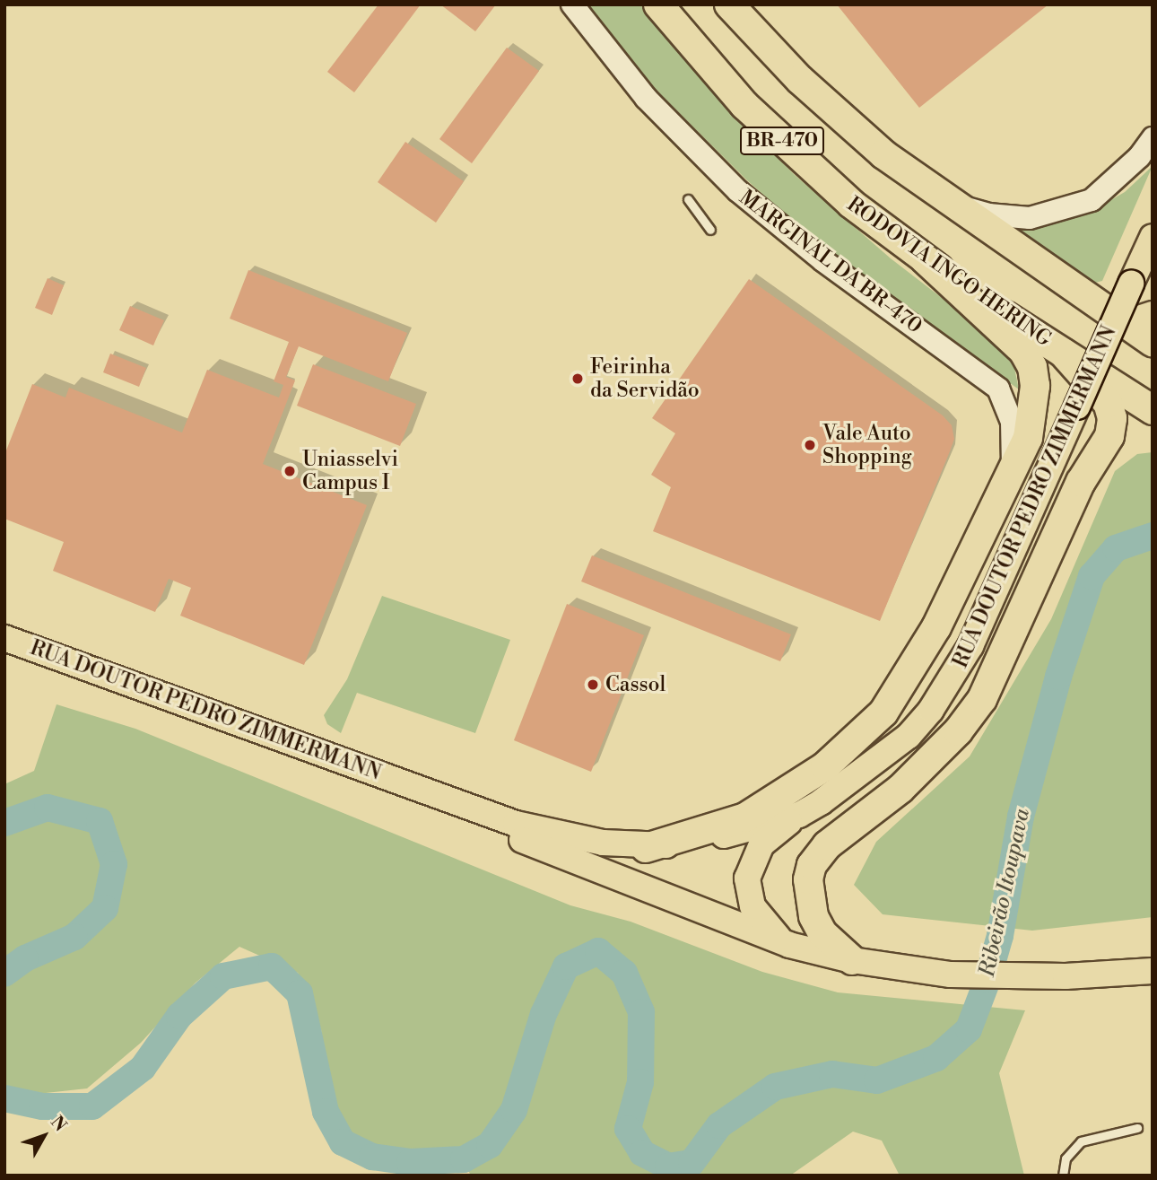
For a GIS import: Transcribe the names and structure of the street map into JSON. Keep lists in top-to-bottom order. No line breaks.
{"streets":{"highway":["BR-470","RODOVIA INGO HERING"],"main road":["RUA DOUTOR PEDRO ZIMMERMANN"],"street":["MARGINAL DA BR-470"]},"water":["Ribeirão Itoupava"],"places":["Feirinha da Servidão","Vale Auto Shopping","Uniasselvi Campus I","Cassol"],"north":"top right"}
